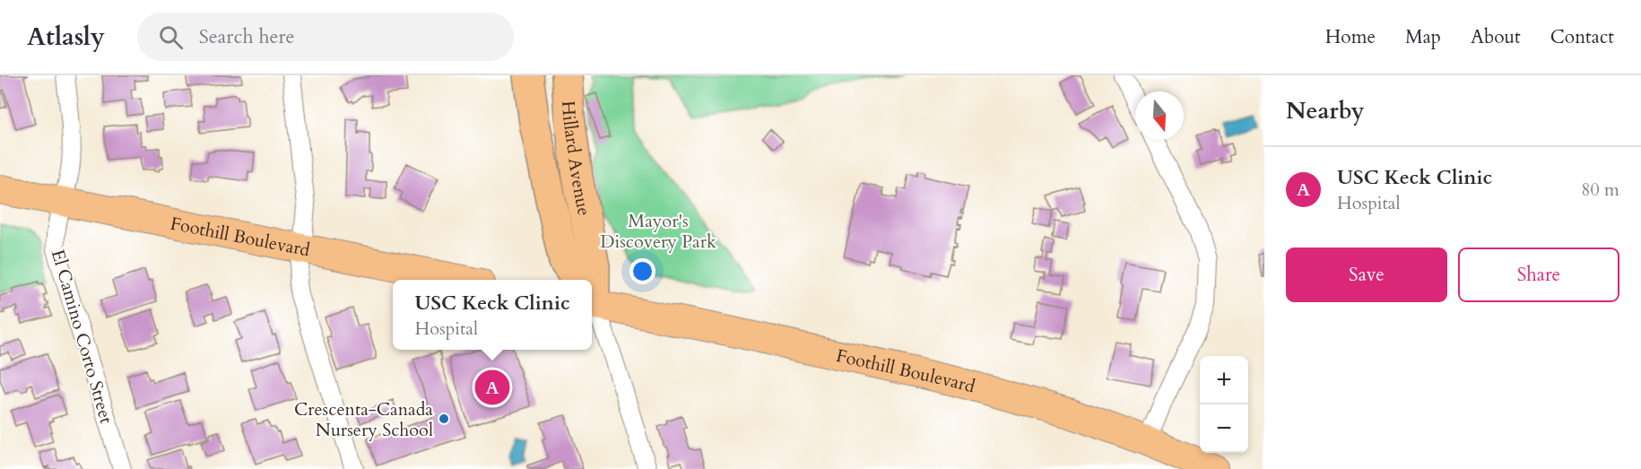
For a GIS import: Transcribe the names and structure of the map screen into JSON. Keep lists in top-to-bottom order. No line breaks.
{"streets":{"highway":["Hillard Avenue"],"main road":["Foothill Boulevard"],"street":["El Camino Corto Street"]},"crossings":[["Foothill Boulevard","El Camino Corto Street"]],"parks":["Mayor's Discovery Park"],"places":["Crescenta-Canada Nursery School"],"north":"bottom","page":{"header":"Atlasly","search":"Search here","nav":["Home","Map","About","Contact"],"heading":"Nearby","list":[{"mark":"A","name":"USC Keck Clinic","note":"Hospital","value":"80 m"}],"buttons":["Save","Share"],"popup":["USC Keck Clinic","Hospital"],"map_buttons":["+","−"],"pins":"A"}}
